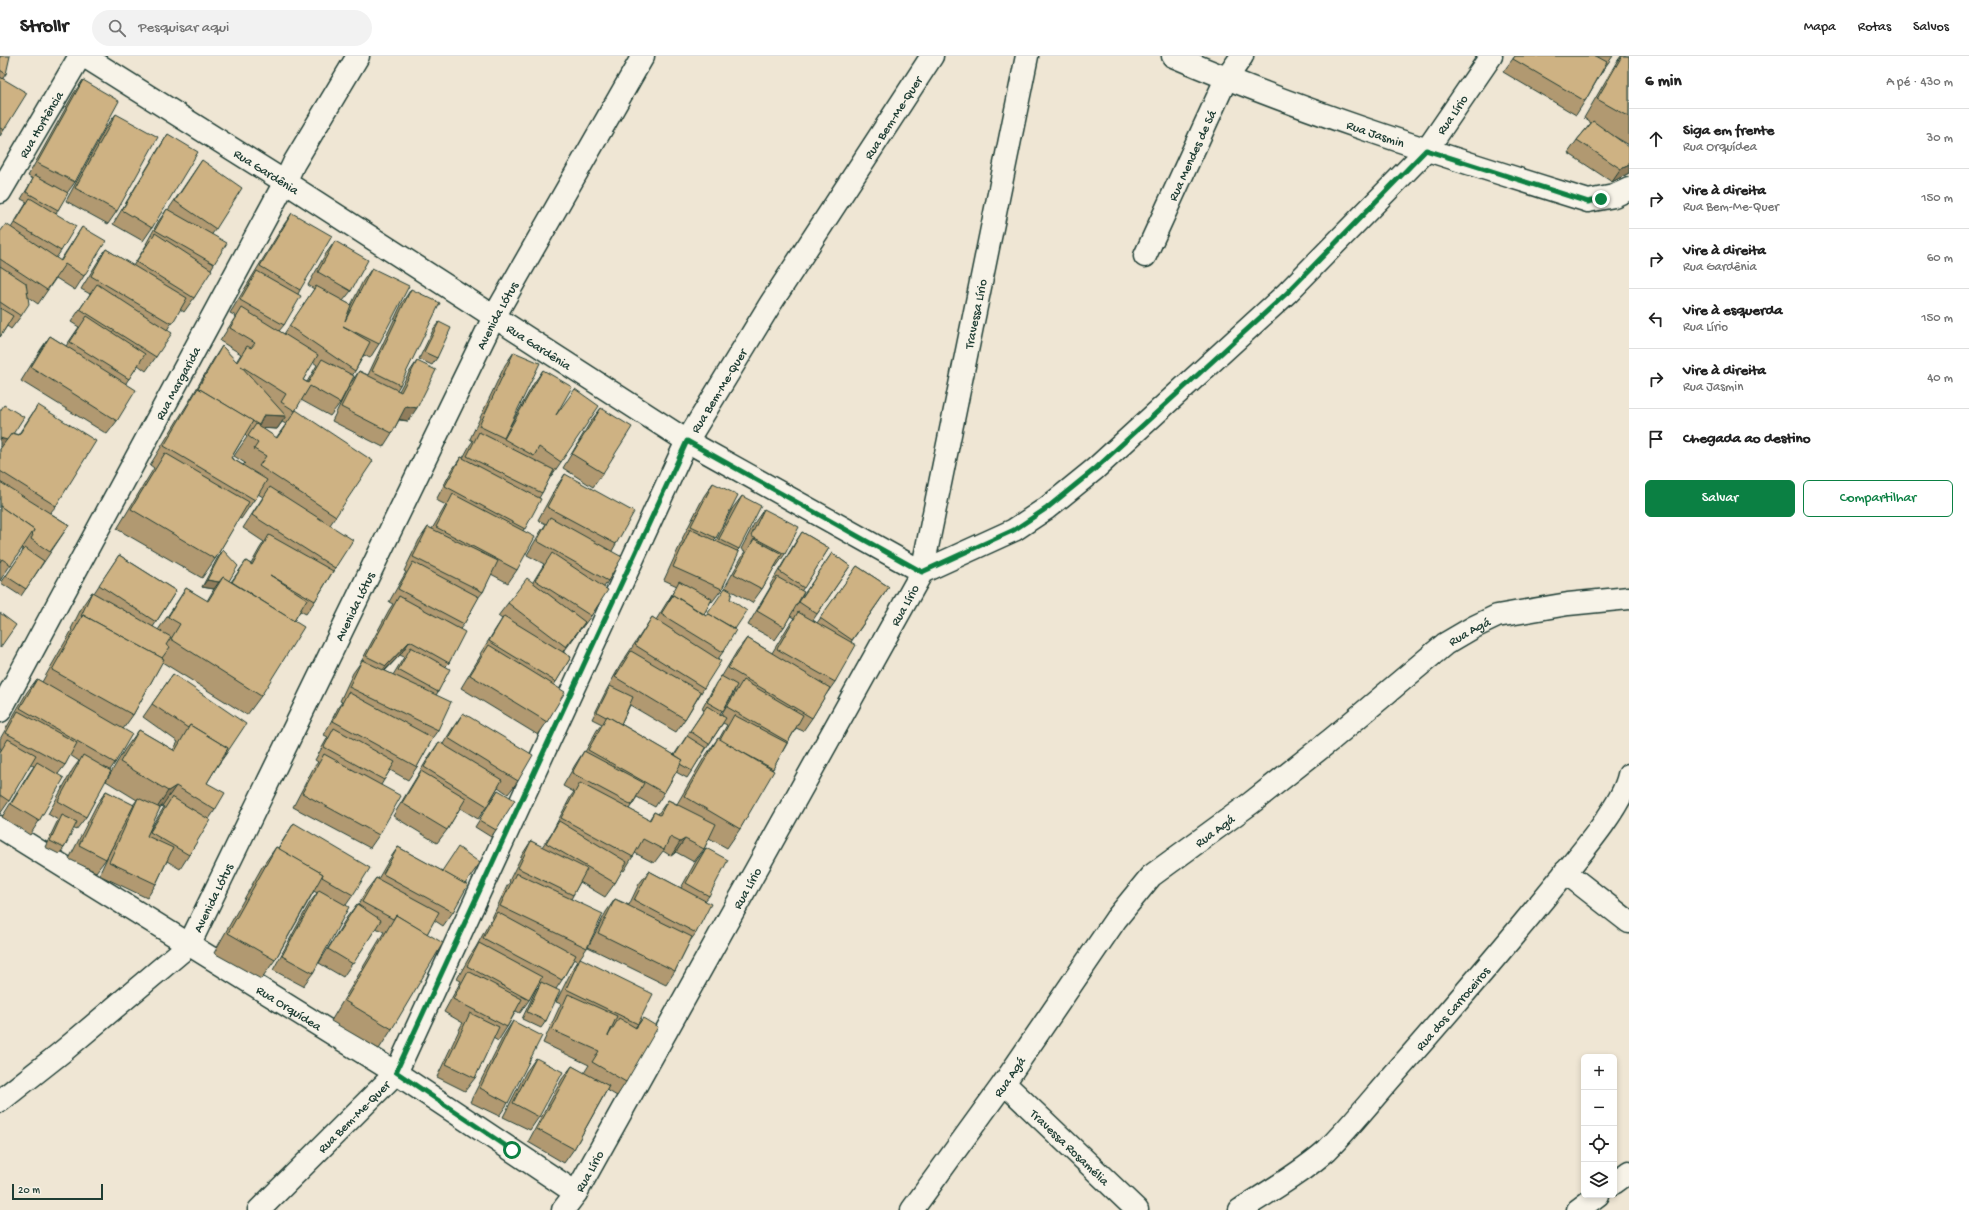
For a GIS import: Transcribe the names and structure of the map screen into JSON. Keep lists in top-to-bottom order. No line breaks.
{"streets":{"street":["Rua Lírio","Rua Bem-Me-Quer","Rua Hortência","Rua Jasmin","Rua Mendes de Sá","Rua Gardênia","Travessa Lírio","Avenida Lótus","Rua Margarida","Rua Agá","Rua Orquídea","Rua dos Carroceiros","Travessa Rosamélia"]},"crossings":[["Rua Lírio","Rua Jasmin"],["Rua Lírio","Rua Gardênia"],["Rua Lírio","Travessa Lírio"],["Rua Lírio","Rua Orquídea"],["Rua Bem-Me-Quer","Rua Gardênia"],["Rua Bem-Me-Quer","Rua Orquídea"],["Rua Jasmin","Rua Mendes de Sá"],["Rua Gardênia","Travessa Lírio"],["Rua Gardênia","Avenida Lótus"],["Rua Gardênia","Rua Margarida"],["Avenida Lótus","Rua Orquídea"],["Rua Agá","Travessa Rosamélia"]],"scale_bar":"20 m","page":{"header":"Strollr","search":"Pesquisar aqui","nav":["Mapa","Rotas","Salvos"],"heading":["6 min","A pé · 430 m"],"list":[["Siga em frente","Rua Orquídea","30 m"],["Vire à direita","Rua Bem-Me-Quer","150 m"],["Vire à direita","Rua Gardênia","60 m"],["Vire à esquerda","Rua Lírio","150 m"],["Vire à direita","Rua Jasmin","40 m"],"Chegada ao destino"],"buttons":["Salvar","Compartilhar"],"map_buttons":["+","−"],"scale":"20 m"}}
